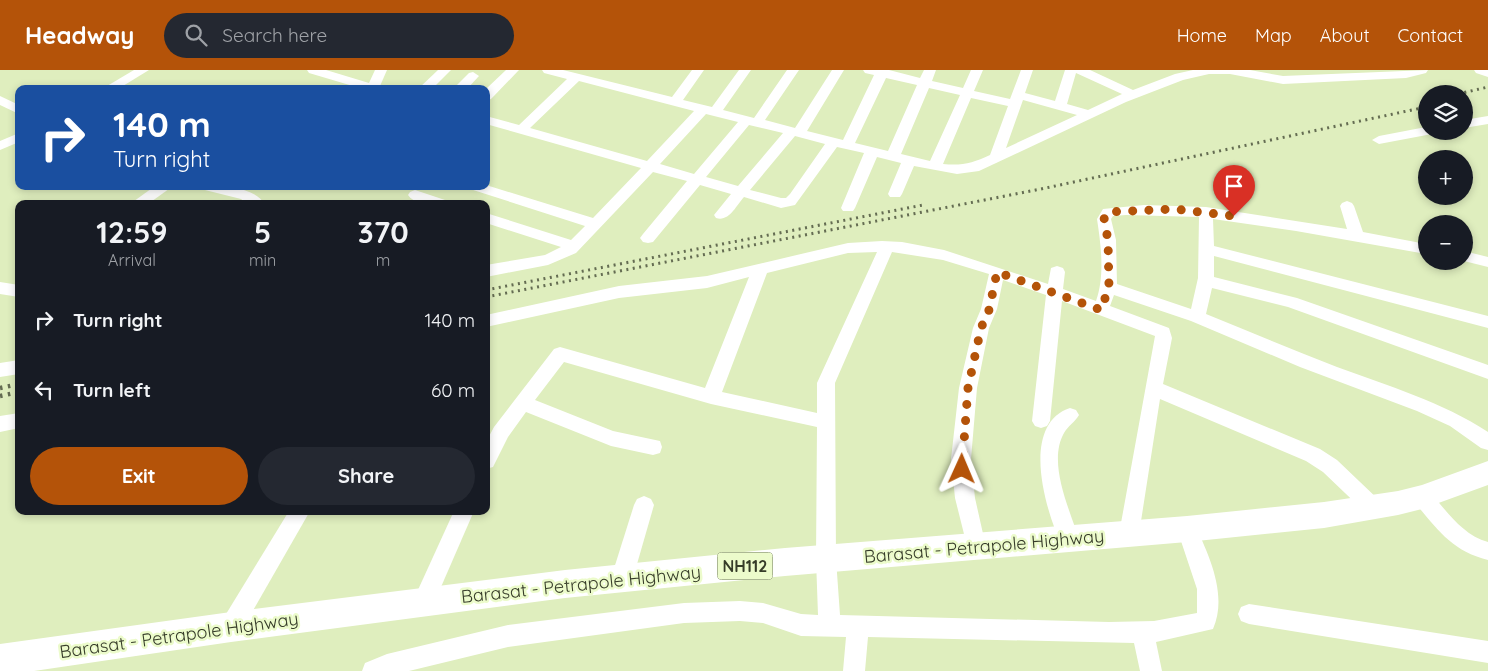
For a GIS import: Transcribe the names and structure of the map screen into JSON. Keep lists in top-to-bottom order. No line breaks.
{"streets":{"highway":["Barasat - Petrapole Highway","NH112"]},"page":{"header":"Headway","search":"Search here","nav":["Home","Map","About","Contact"],"map_buttons":["+","−"],"turn":["140 m","Turn right"],"eta":["12:59","Arrival","5","min","370","m"],"list":[{"name":"Turn right","value":"140 m"},{"name":"Turn left","value":"60 m"}],"buttons":["Exit","Share"]}}
